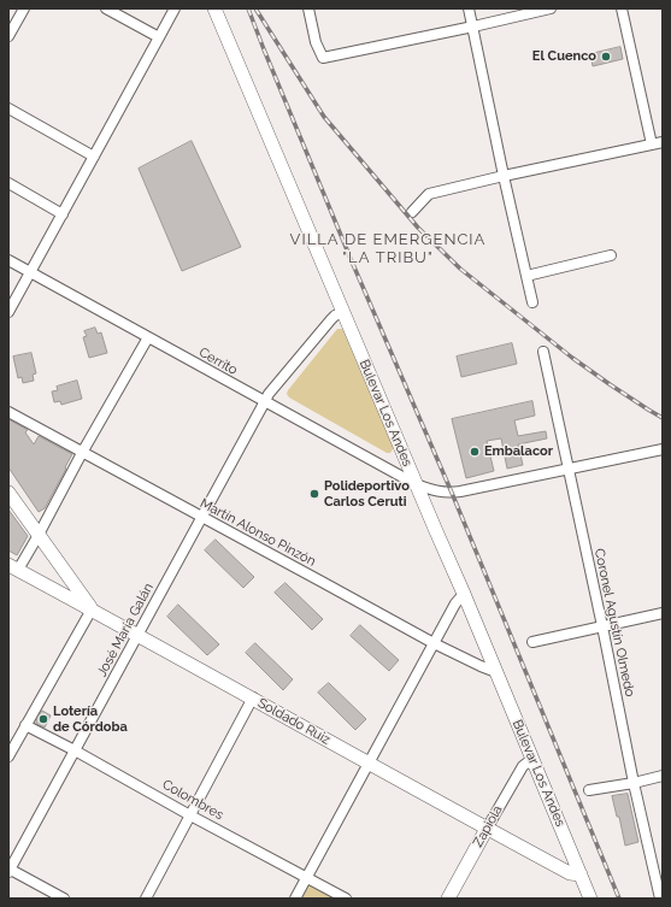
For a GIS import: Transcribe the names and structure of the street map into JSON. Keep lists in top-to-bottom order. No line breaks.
{"streets":{"main road":["Bulevar Los Andes","Soldado Ruiz","Zapiola"],"street":["Cerrito","Martín Alonso Pinzón","Coronel Agustín Olmedo","José María Galán","Colombres"]},"crossings":[["Cerrito","Bulevar Los Andes"],["Cerrito","Coronel Agustín Olmedo"],["Cerrito","José María Galán"],["Bulevar Los Andes","Martín Alonso Pinzón"],["Bulevar Los Andes","José María Galán"],["Bulevar Los Andes","Soldado Ruiz"],["Bulevar Los Andes","Zapiola"],["Martín Alonso Pinzón","José María Galán"],["José María Galán","Soldado Ruiz"],["José María Galán","Colombres"],["Soldado Ruiz","Zapiola"]],"districts":["VILLA DE EMERGENCIA \"LA TRIBU\""],"places":["El Cuenco","Embalacor","Polideportivo Carlos Ceruti","Lotería de Córdoba"]}
